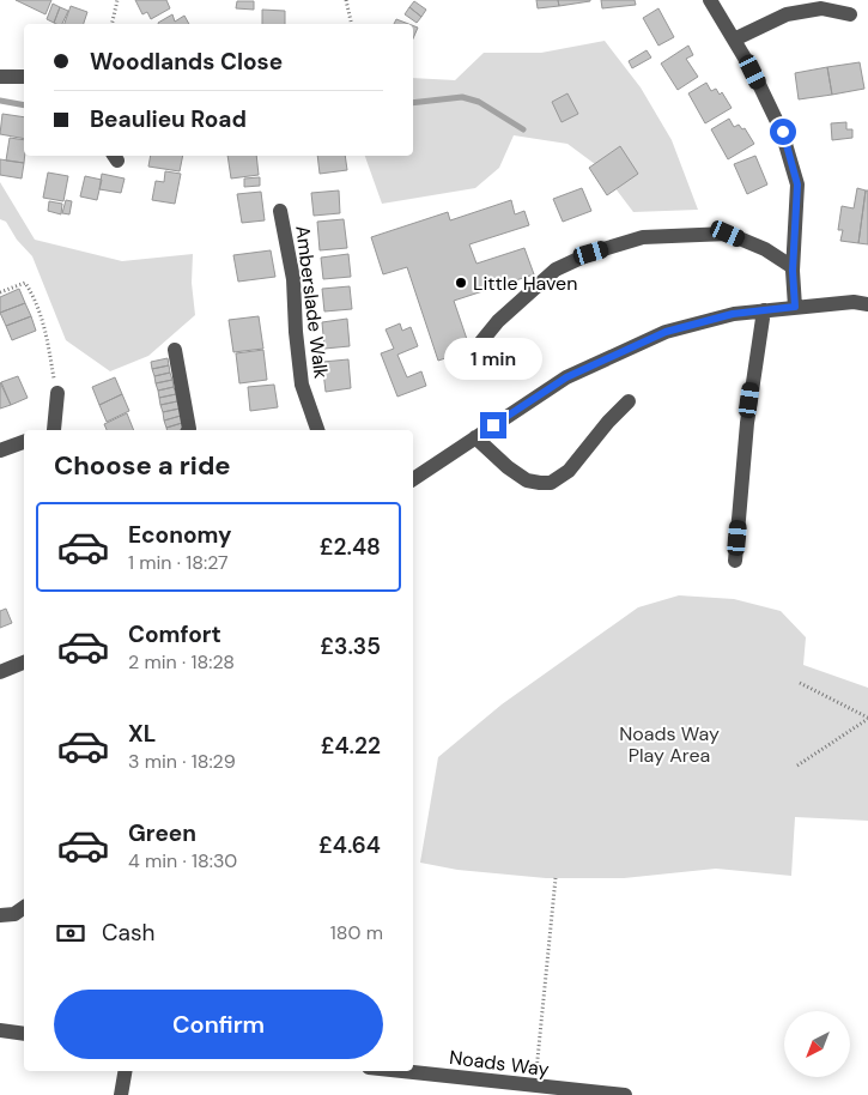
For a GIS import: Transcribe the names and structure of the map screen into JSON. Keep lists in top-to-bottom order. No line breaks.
{"streets":{"street":["Amberslade Walk","Noads Way"]},"parks":["Noads Way Play Area"],"places":["Little Haven"],"north":"bottom left","page":{"banner":["Woodlands Close","Beaulieu Road"],"bubble":"1 min","heading":"Choose a ride","list":[{"name":"Economy","note":"1 min · 18:27","value":"£2.48"},{"name":"Comfort","note":"2 min · 18:28","value":"£3.35"},{"name":"XL","note":"3 min · 18:29","value":"£4.22"},{"name":"Green","note":"4 min · 18:30","value":"£4.64"}],"pay":["Cash","180 m"],"buttons":"Confirm"}}
